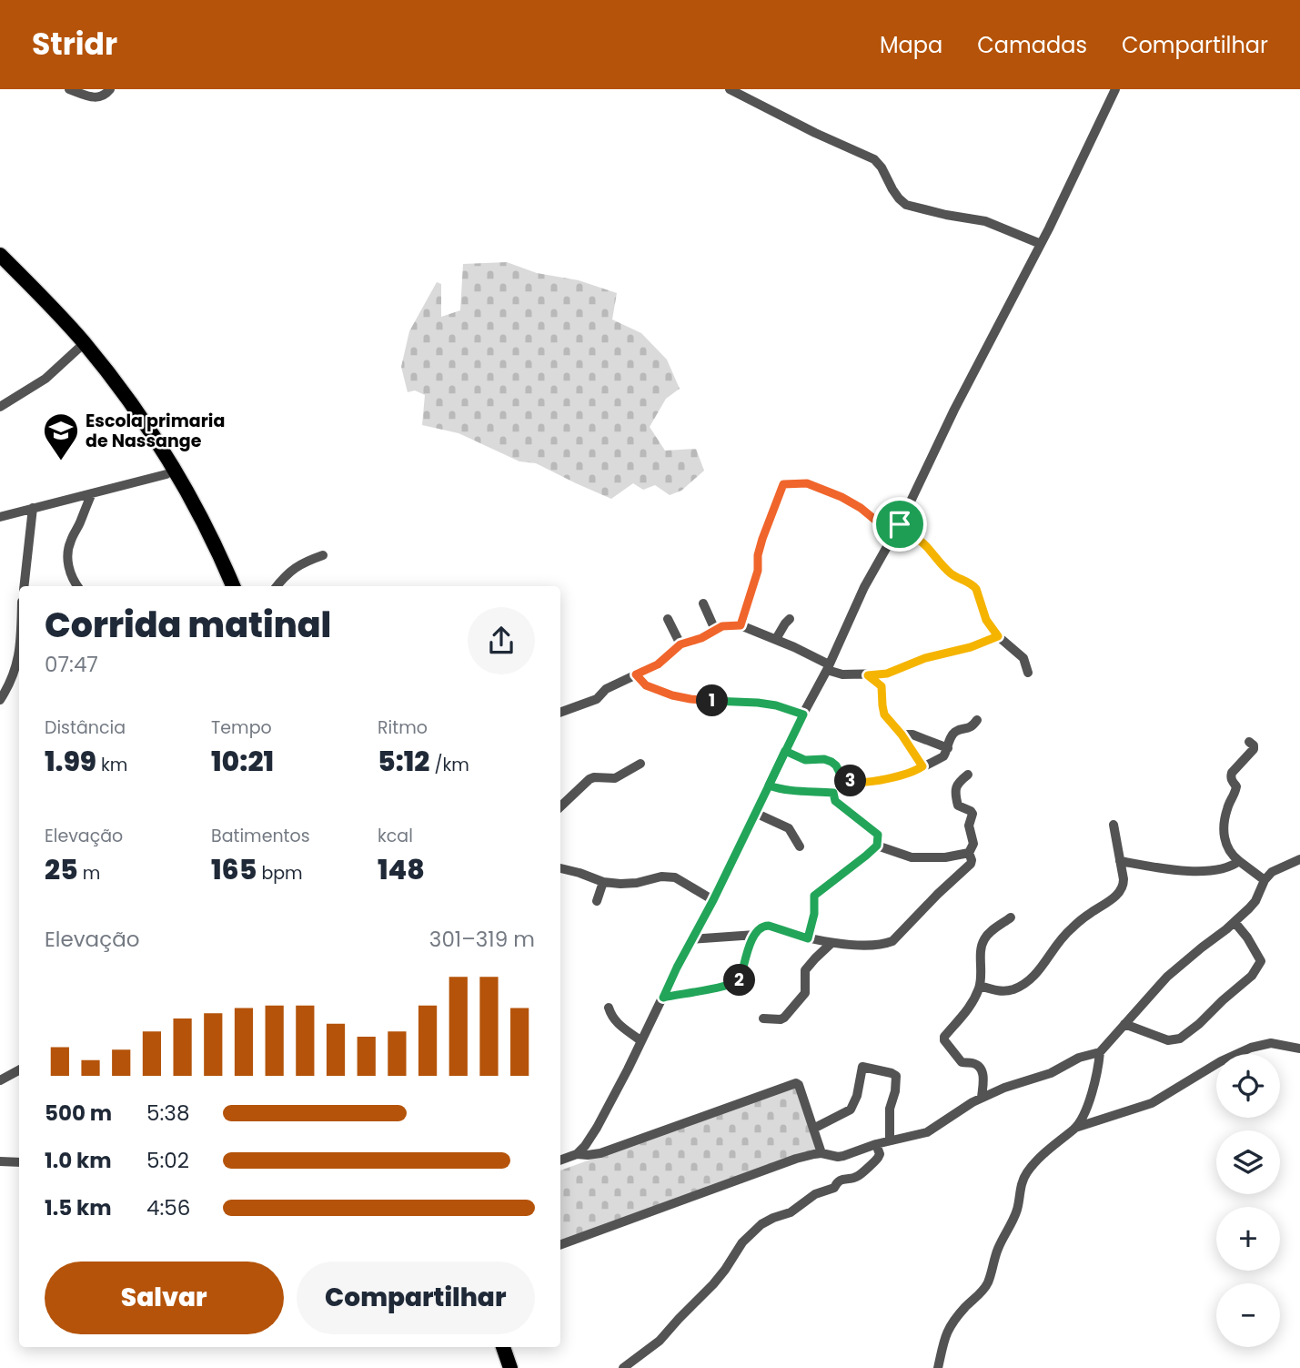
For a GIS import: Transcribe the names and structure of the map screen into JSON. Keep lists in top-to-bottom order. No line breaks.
{"places":{"school or university":["Escola primaria de Nassange"]},"page":{"header":"Stridr","nav":["Mapa","Camadas","Compartilhar"],"heading":["Corrida matinal","07:47"],"pins":["1","3","2"],"stats":[["Distância","1.99 km"],["Tempo","10:21"],["Ritmo","5:12 /km"],["Elevação","25 m"],["Batimentos","165 bpm"],["kcal","148"]],"chart":["Elevação","301–319 m"],"map_buttons":["+","−"],"list":[{"name":"500 m","note":"5:38"},{"name":"1.0 km","note":"5:02"},{"name":"1.5 km","note":"4:56"}],"buttons":["Salvar","Compartilhar"]}}
